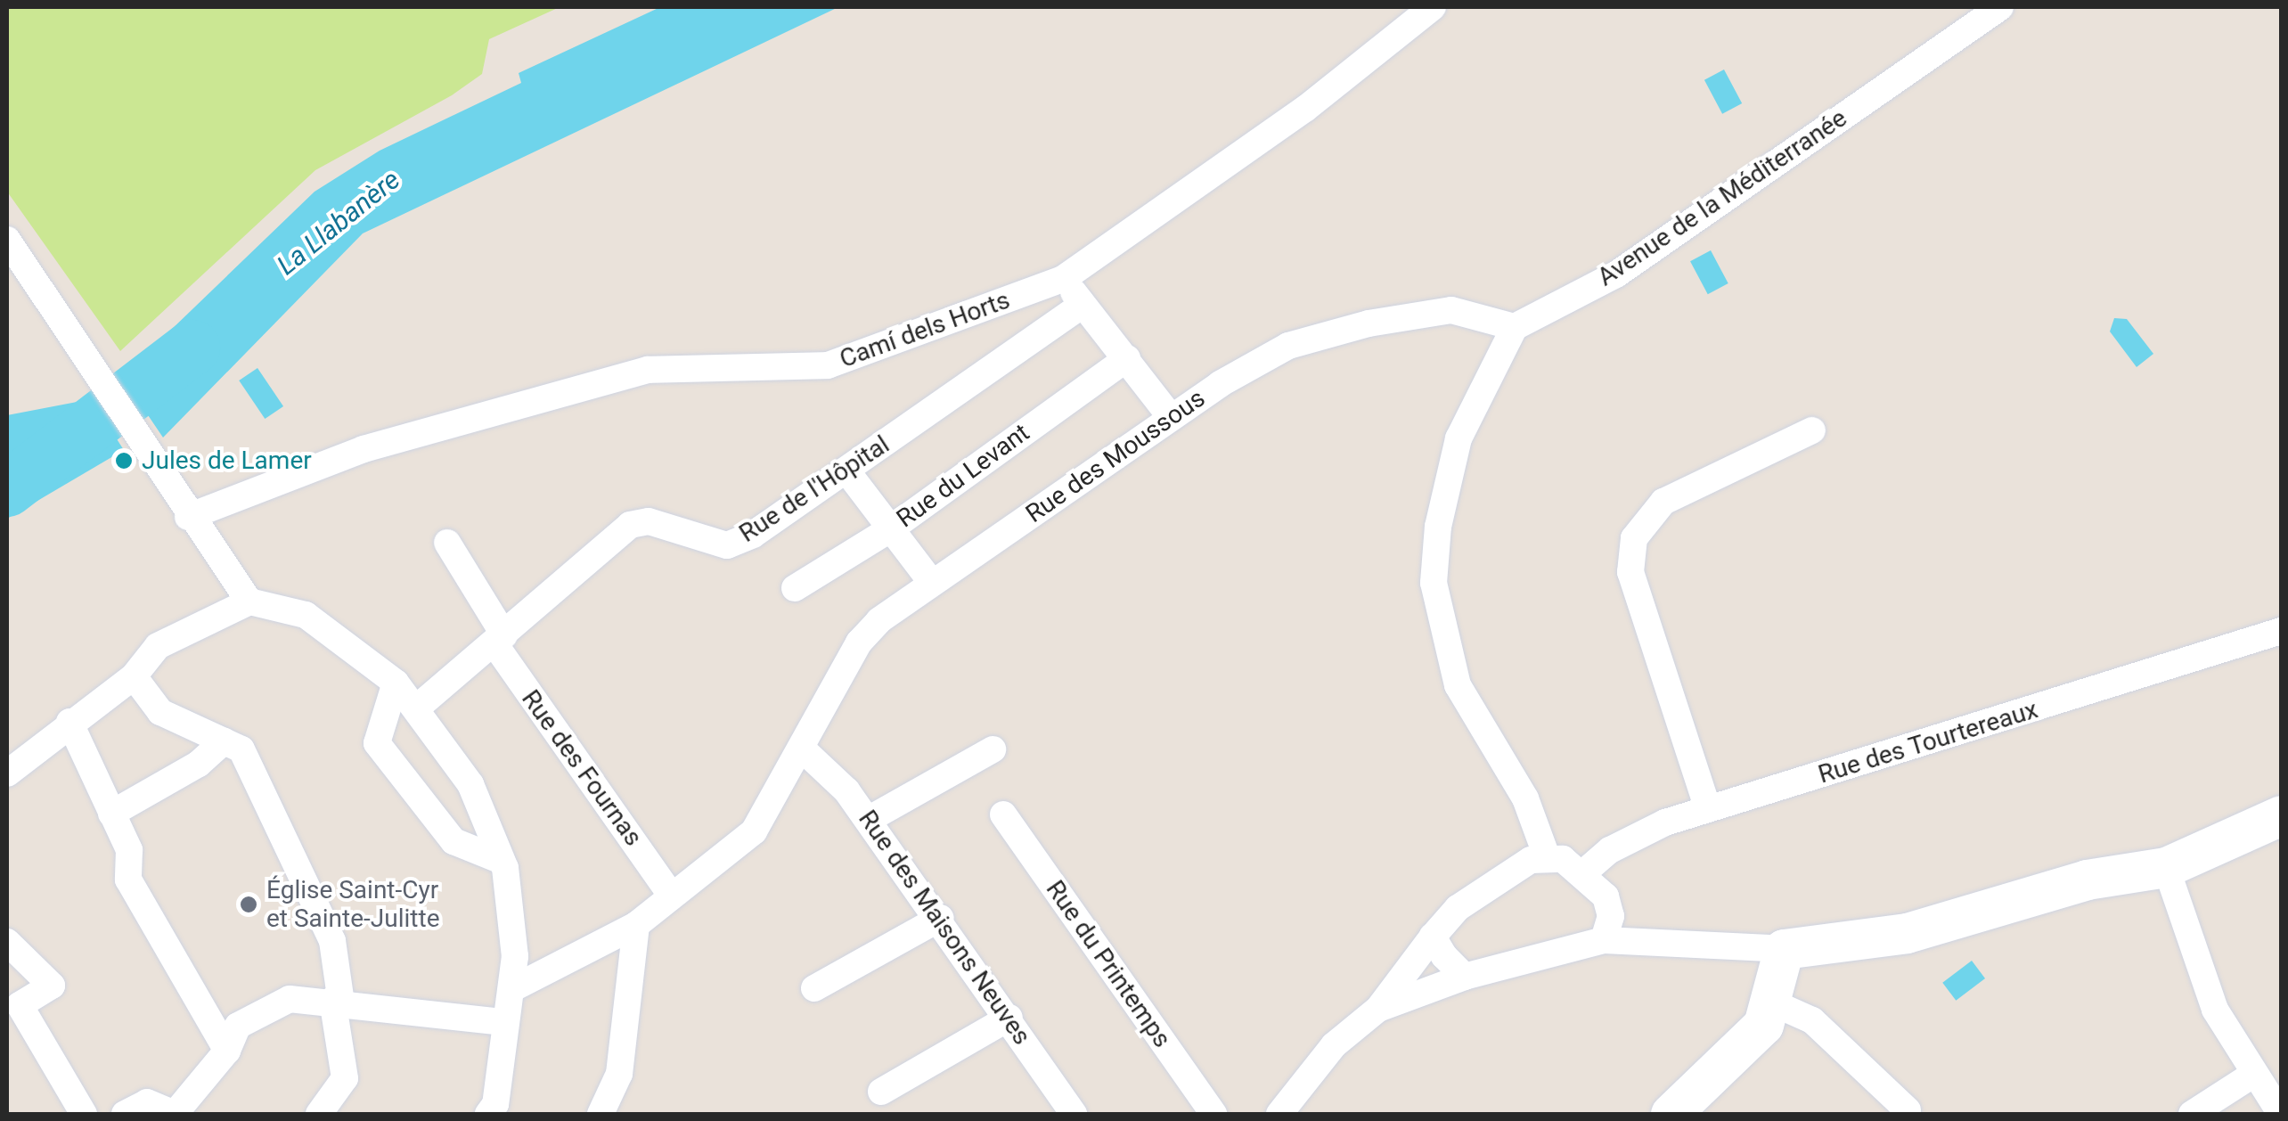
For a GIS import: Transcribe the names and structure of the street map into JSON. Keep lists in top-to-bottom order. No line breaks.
{"streets":{"street":["Avenue de la Méditerranée","Camí dels Horts","Rue des Moussous","Rue du Levant","Rue de l'Hôpital","Rue des Tourtereaux","Rue des Fournas","Rue des Maisons Neuves","Rue du Printemps"]},"crossings":[["Avenue de la Méditerranée","Rue des Moussous"],["Rue des Moussous","Rue des Fournas"],["Rue des Moussous","Rue des Maisons Neuves"],["Rue de l'Hôpital","Rue des Fournas"]],"water":["La Llabanère"],"places":["Jules de Lamer","Église Saint-Cyr et Sainte-Julitte"]}
